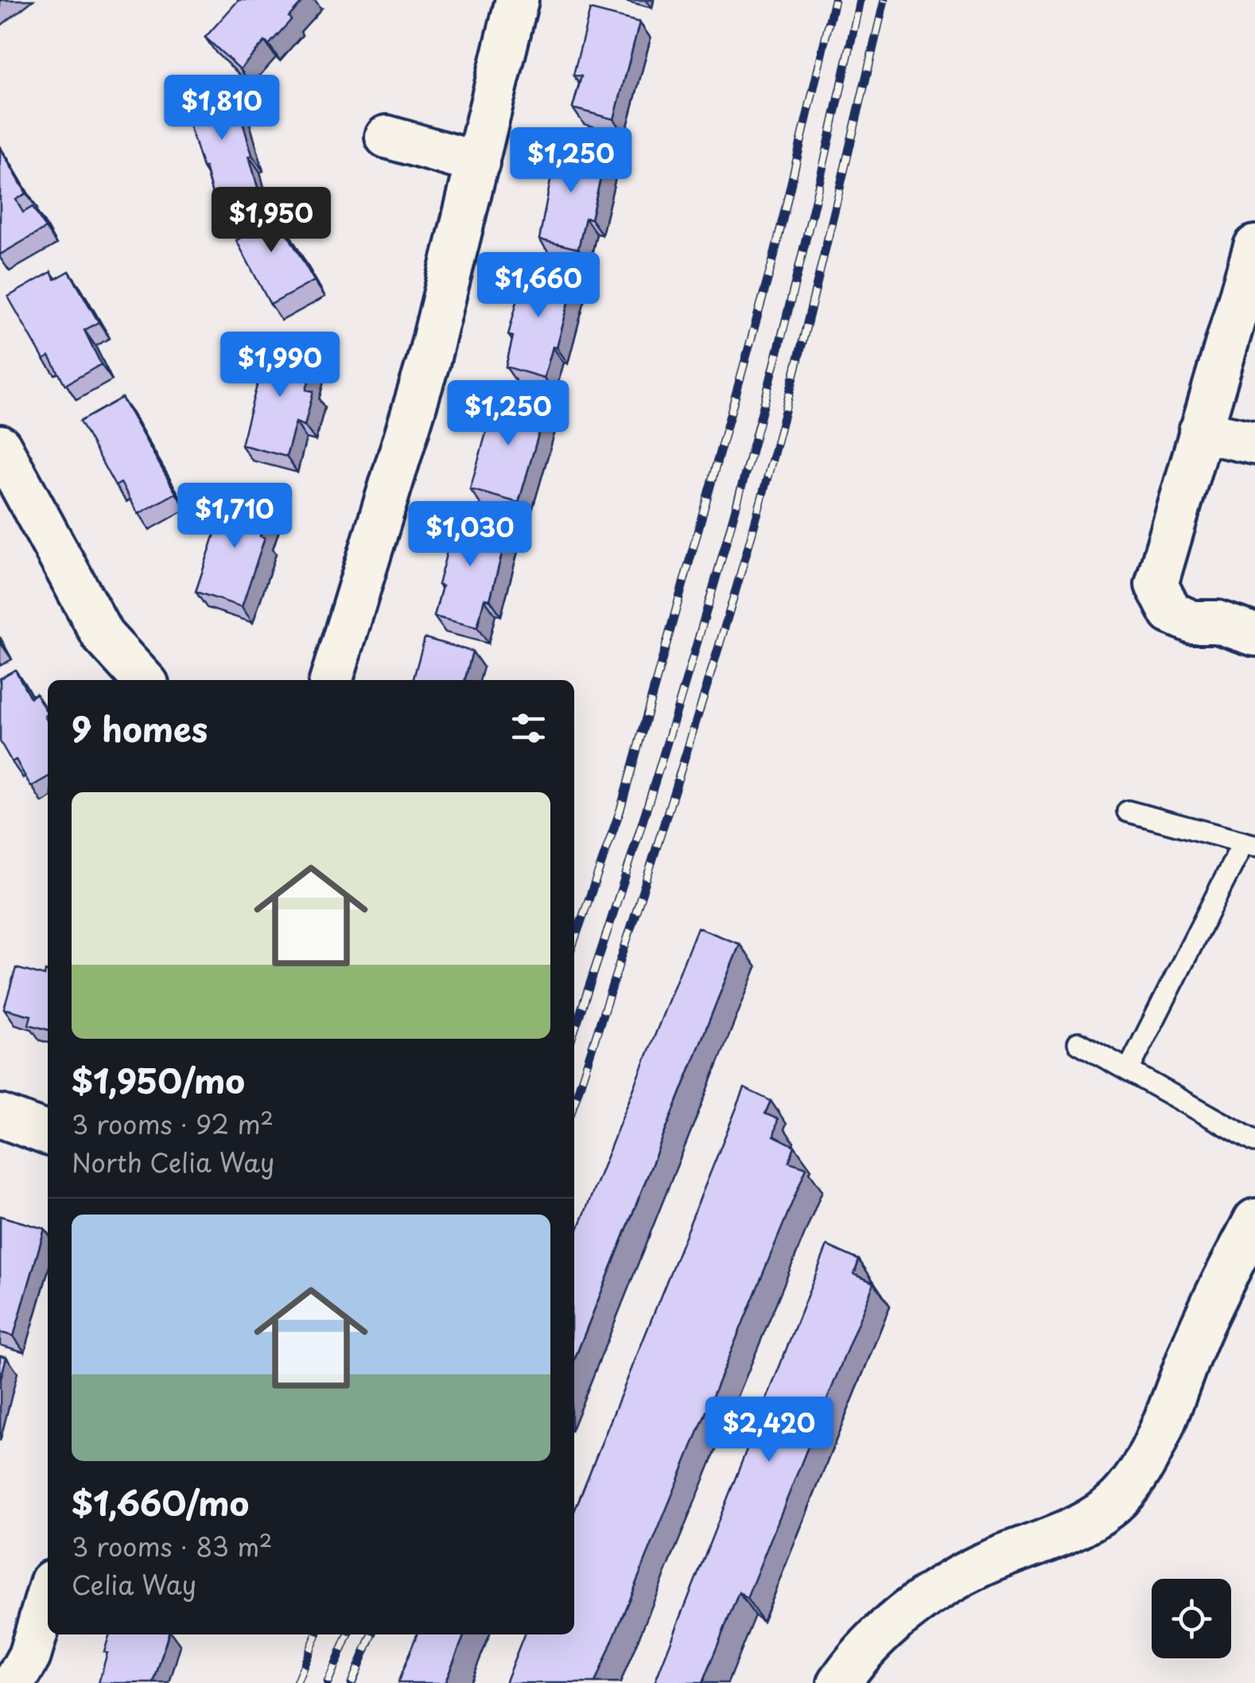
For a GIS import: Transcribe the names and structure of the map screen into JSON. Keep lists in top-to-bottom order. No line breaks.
{"page":{"price":["$1,810","$1,250","$1,950","$1,660","$1,990","$1,250","$1,710","$1,030","$2,420"],"heading":"9 homes","list":[{"name":"$1,950/mo","note":"3 rooms · 92 m² · North Celia Way"},{"name":"$1,660/mo","note":"3 rooms · 83 m² · Celia Way"}]}}
